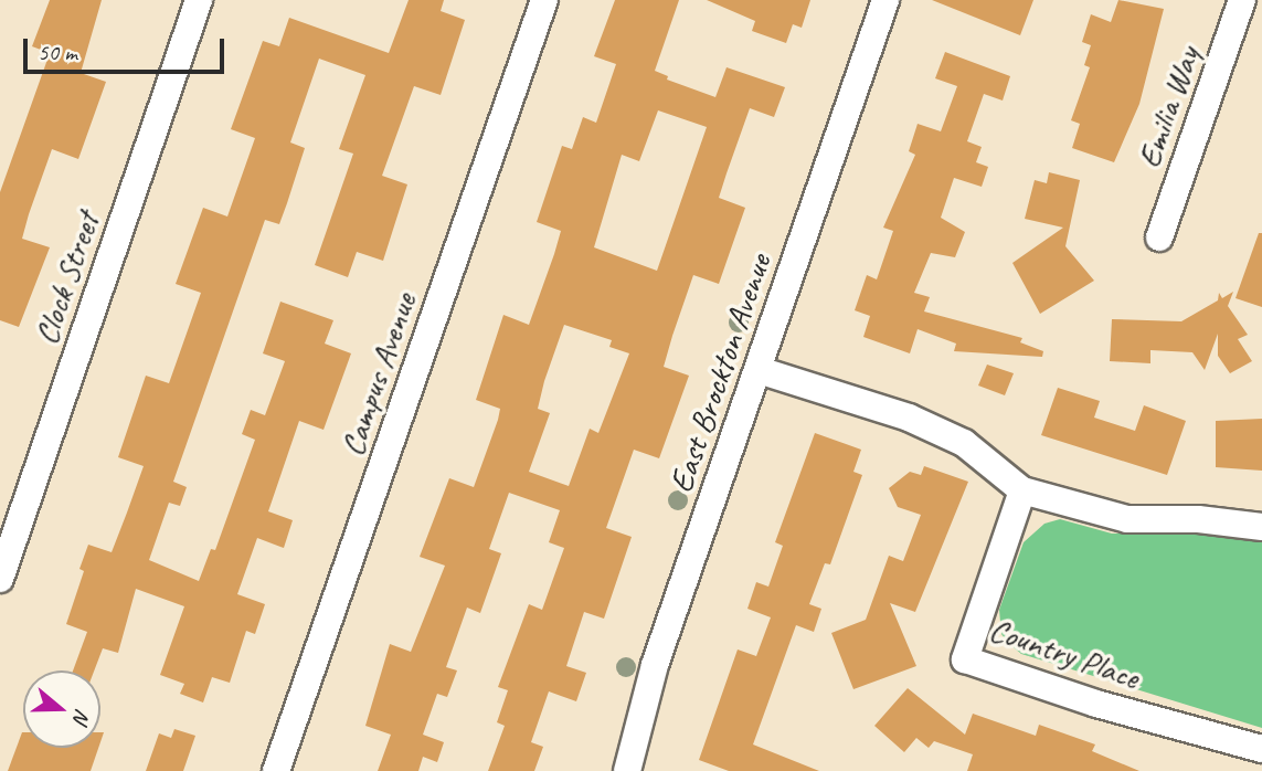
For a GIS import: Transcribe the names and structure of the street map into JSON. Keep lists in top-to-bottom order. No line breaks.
{"streets":{"street":["Emilia Way","Clock Street","East Brockton Avenue","Campus Avenue","Country Place"]},"scale_bar":"50 m","north":"right"}
